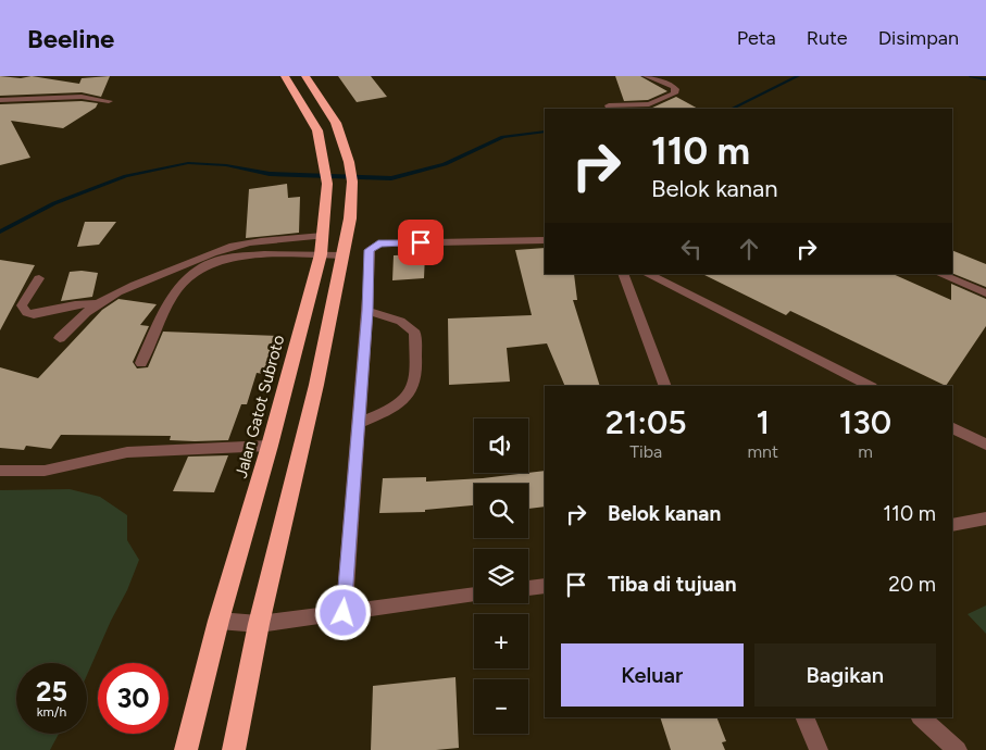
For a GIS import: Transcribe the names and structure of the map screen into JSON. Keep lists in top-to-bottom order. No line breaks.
{"streets":{"highway":["Jalan Gatot Subroto"]},"page":{"header":"Beeline","nav":["Peta","Rute","Disimpan"],"turn":["110 m","Belok kanan"],"eta":["21:05","Tiba","1","mnt","130","m"],"map_buttons":["+","−"],"list":[{"name":"Belok kanan","value":"110 m"},{"name":"Tiba di tujuan","value":"20 m"}],"buttons":["Keluar","Bagikan"],"speed":"25 km/h","limit":"30"}}
